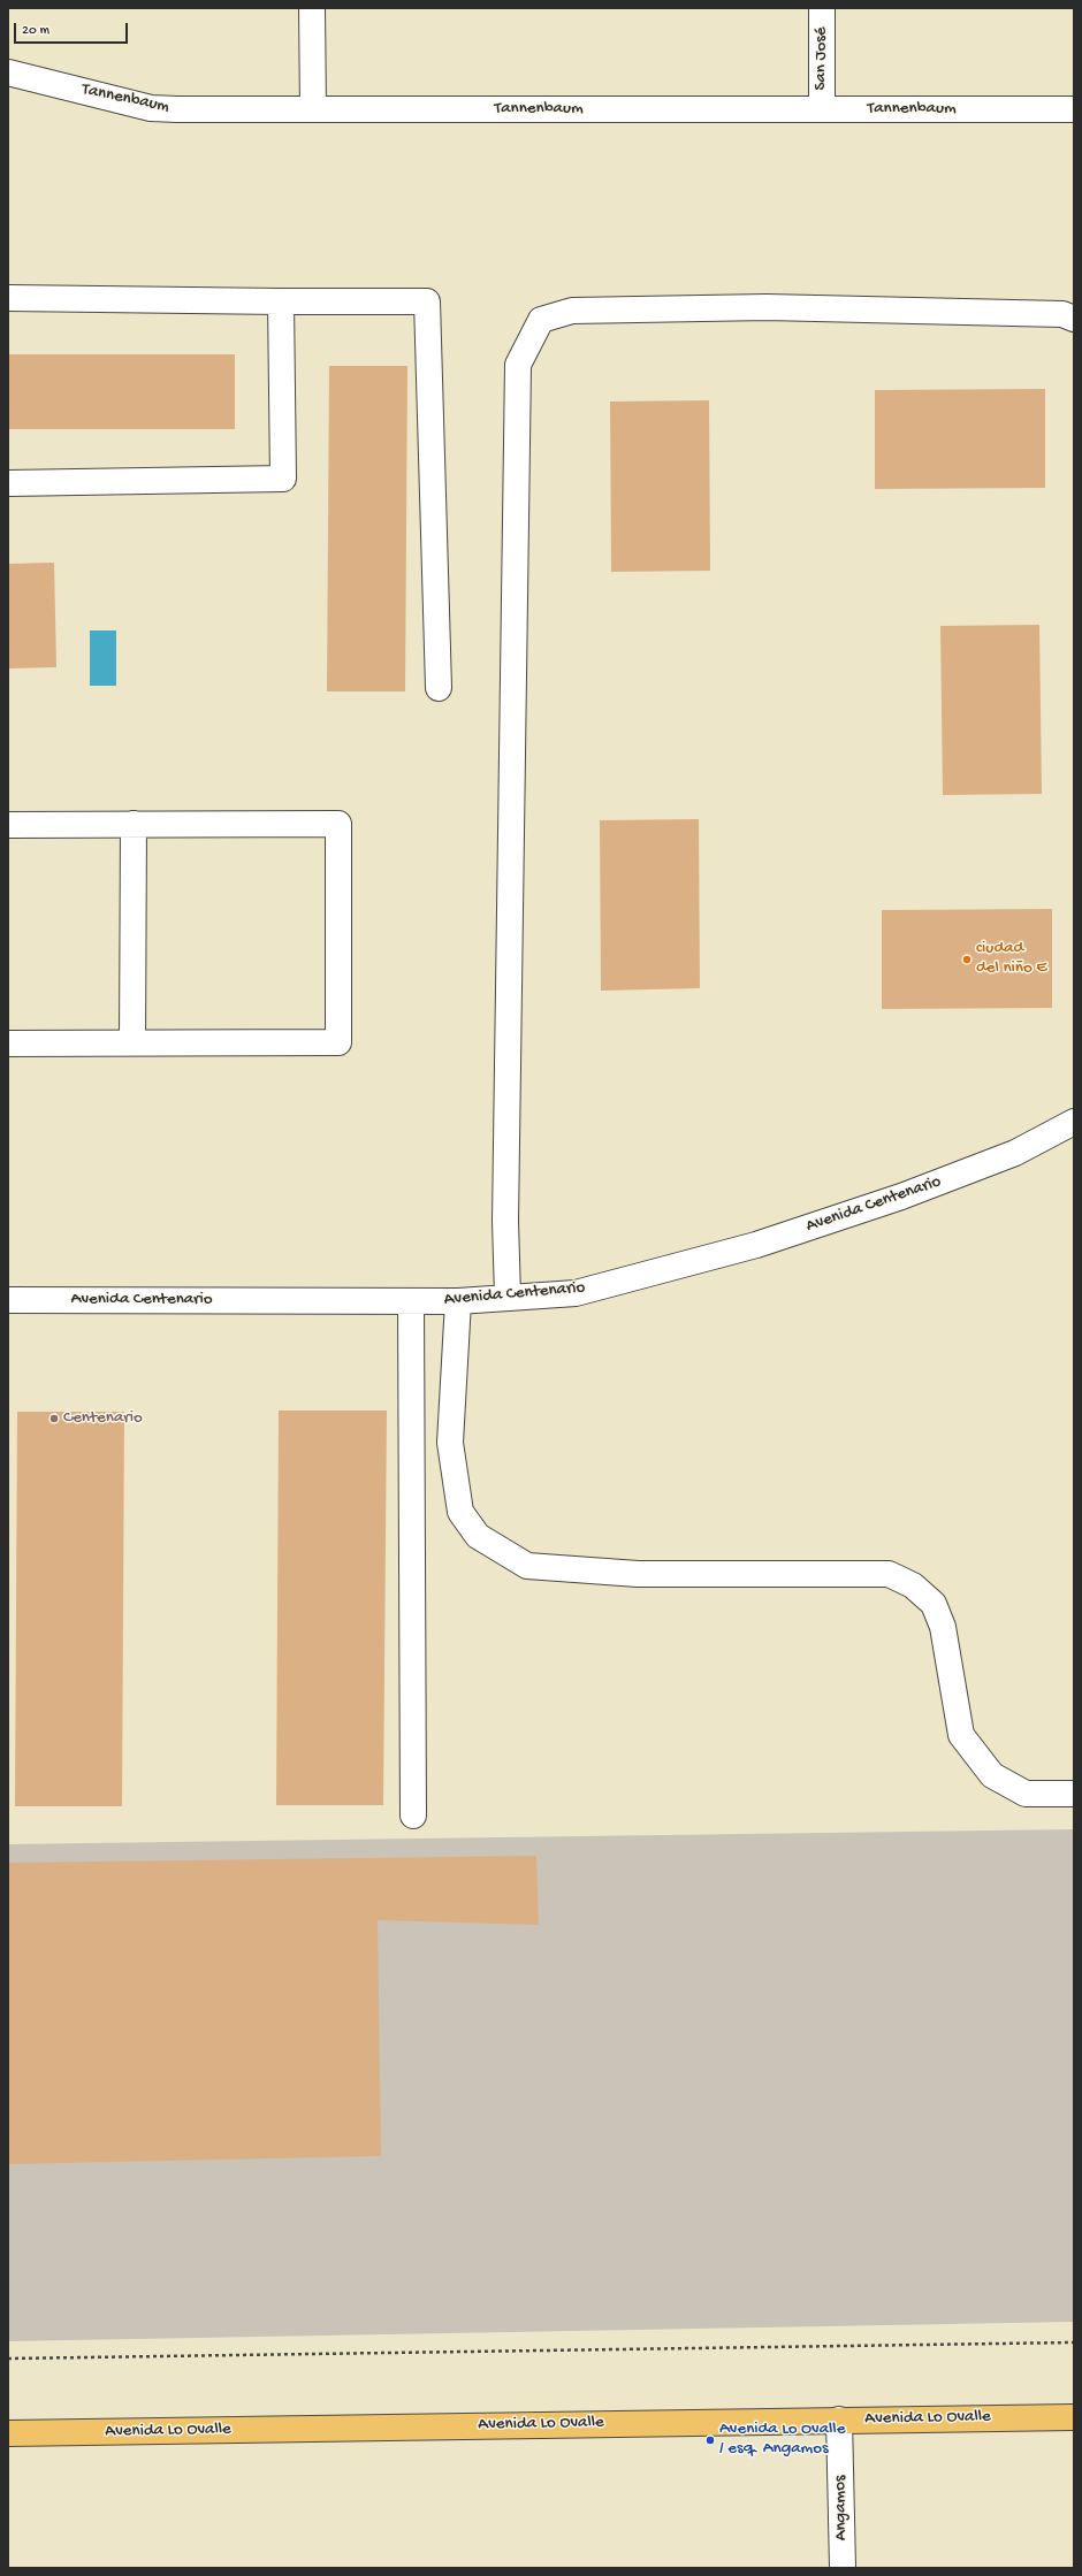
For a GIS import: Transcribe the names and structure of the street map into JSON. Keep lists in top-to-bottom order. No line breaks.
{"streets":{"main road":["Avenida Lo Ovalle"],"street":["San José","Tannenbaum","Avenida Centenario","Angamos"]},"crossings":[["San José","Tannenbaum"],["Avenida Lo Ovalle","Angamos"]],"places":["ciudad del niño E","Centenario","Avenida Lo Ovalle / esq. Angamos"],"scale_bar":"20 m"}
